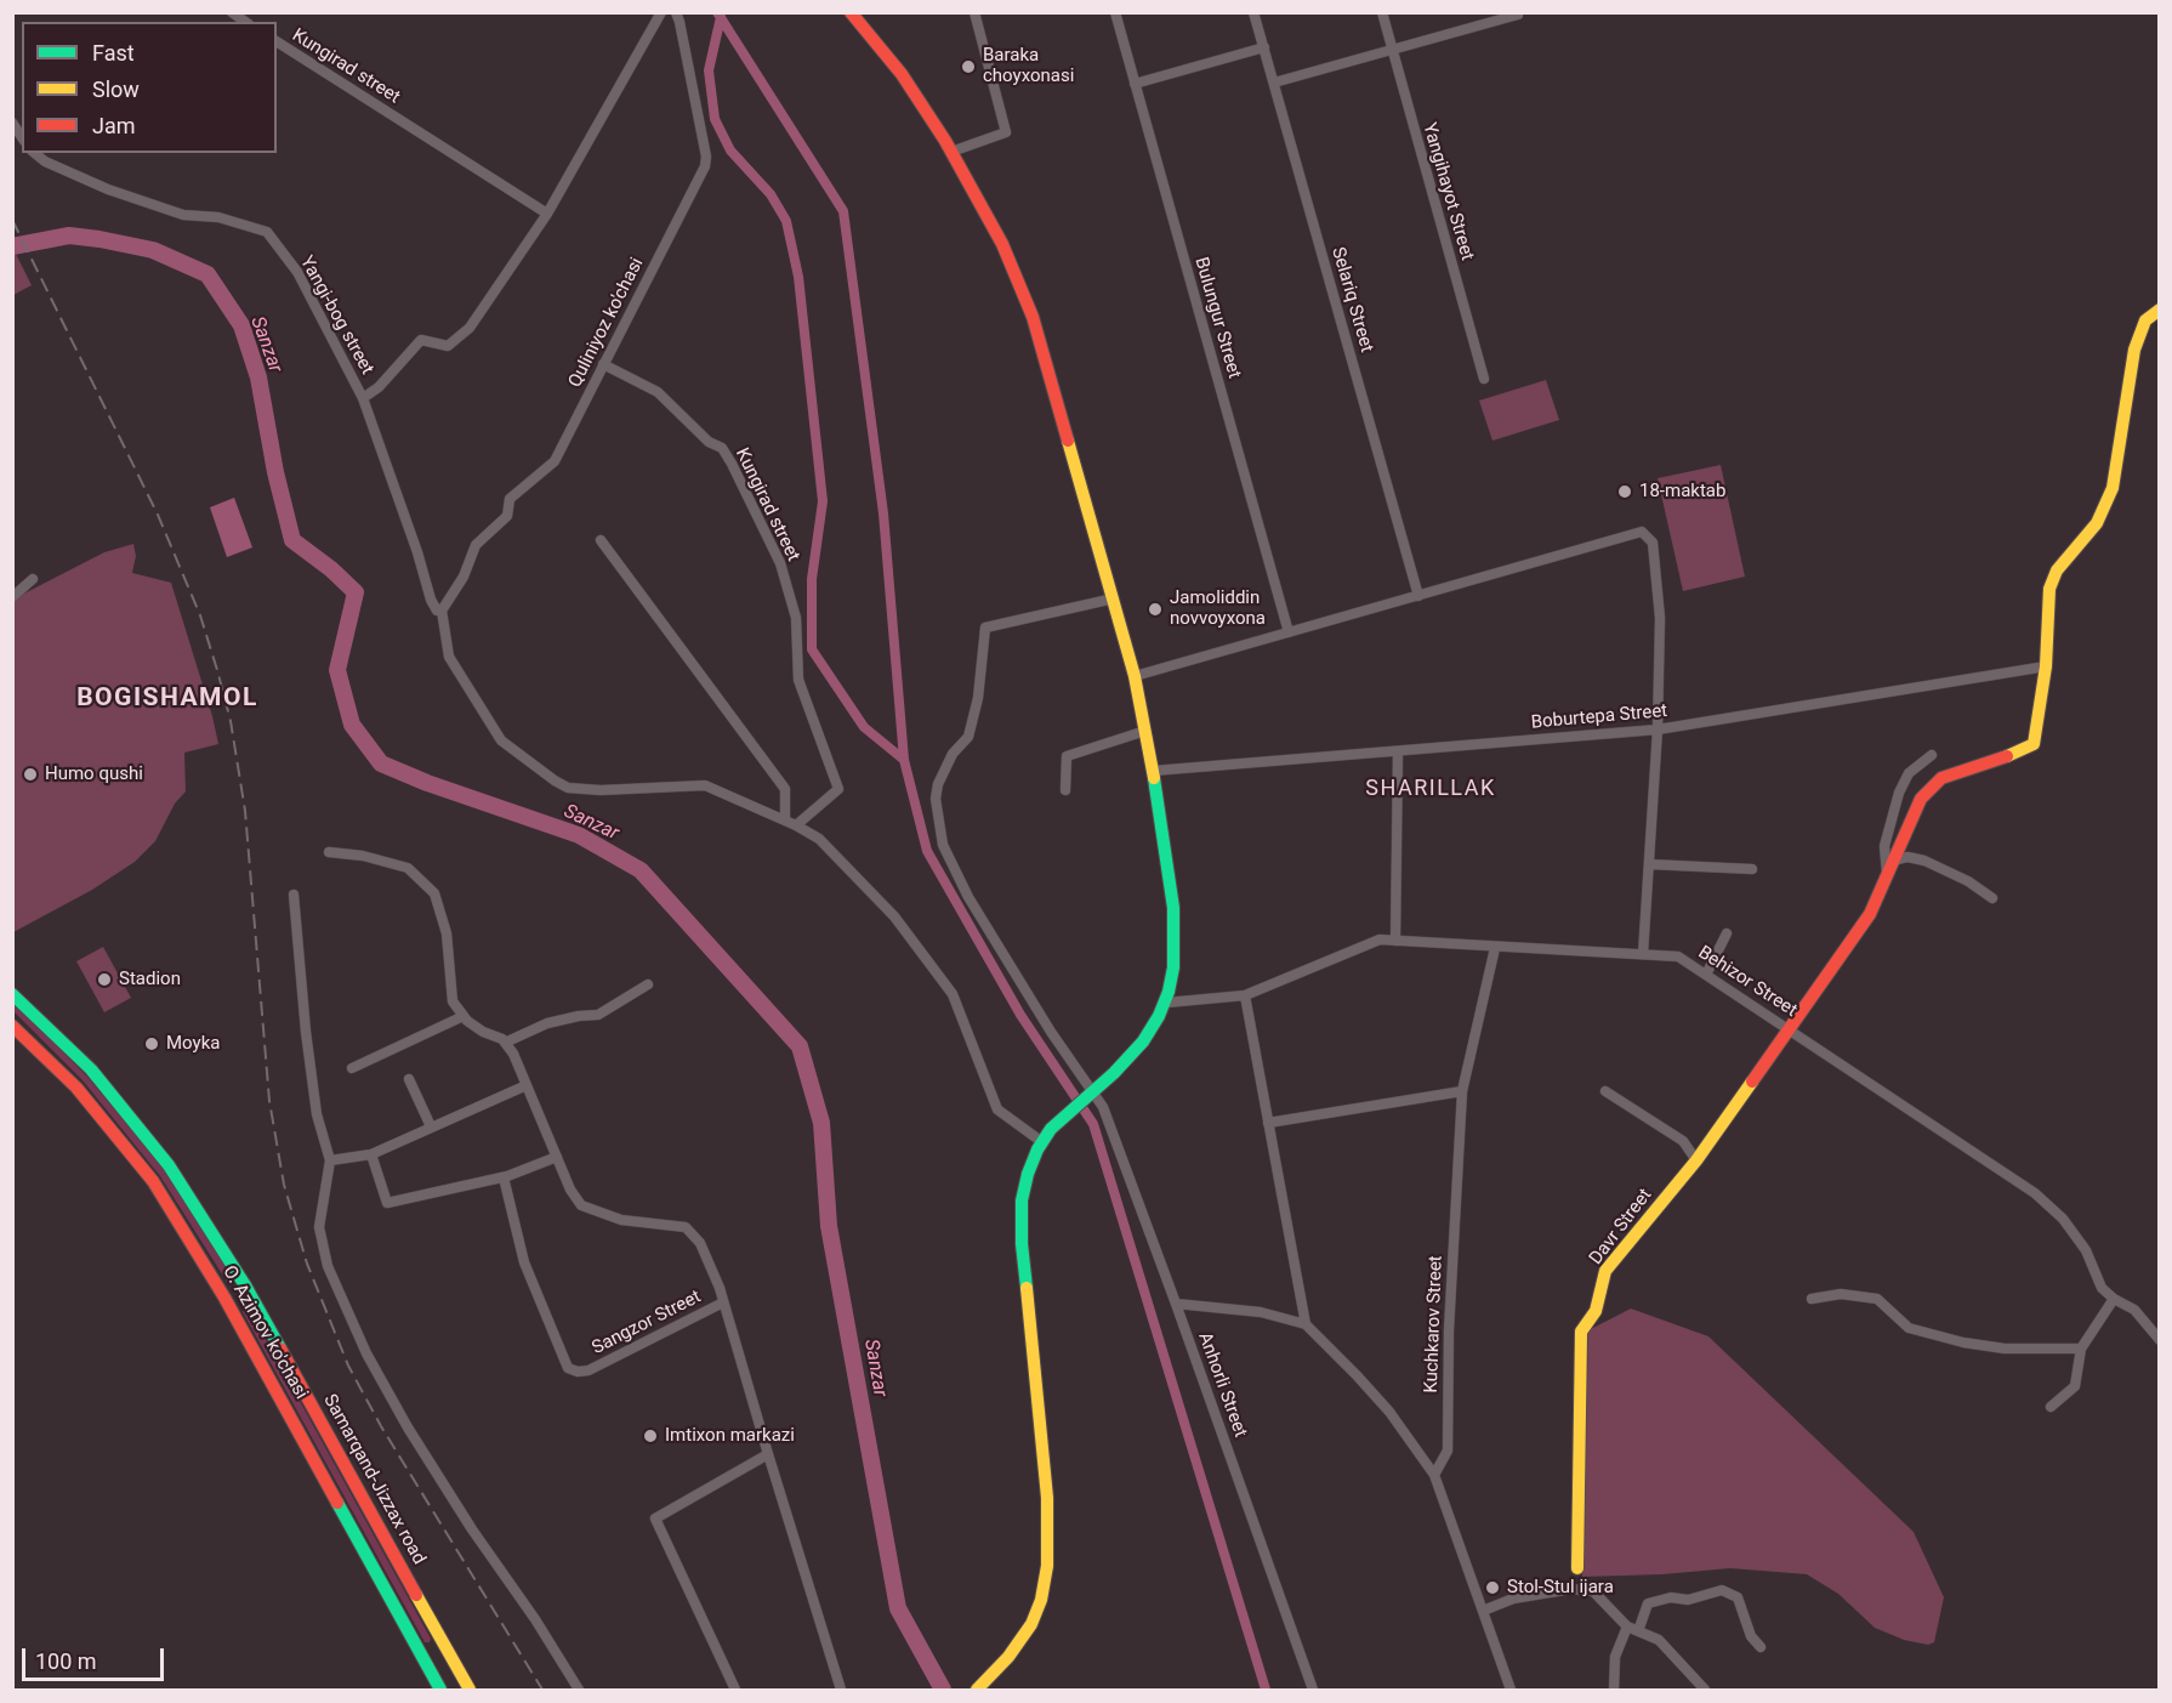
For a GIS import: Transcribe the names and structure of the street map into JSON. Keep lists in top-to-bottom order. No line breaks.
{"streets":{"main road":["Davr Street","O. Azimov ko'chasi","Samarqand-Jizzax road"],"street":["Kungirad street","Yangihayot Street","Selariq Street","Yangi-bog street","Bulungur Street","Quliniyoz ko'chasi","Boburtepa Street","Behizor Street","Sangzor Street","Kuchkarov Street","Anhorli Street"]},"crossings":[["Kungirad street","Quliniyoz ko'chasi"],["Yangi-bog street","Quliniyoz ko'chasi"],["Boburtepa Street","Davr Street"],["Behizor Street","Davr Street"],["Behizor Street","Kuchkarov Street"],["O. Azimov ko'chasi","Samarqand-Jizzax road"]],"districts":["BOGISHAMOL","SHARILLAK"],"water":["Sanzar"],"places":["Baraka choyxonasi","18-maktab","Jamoliddin novvoyxona","Humo qushi","Stadion","Moyka","Imtixon markazi","Stol-Stul ijara"],"legend":["Fast","Slow","Jam"],"scale_bar":"100 m"}
